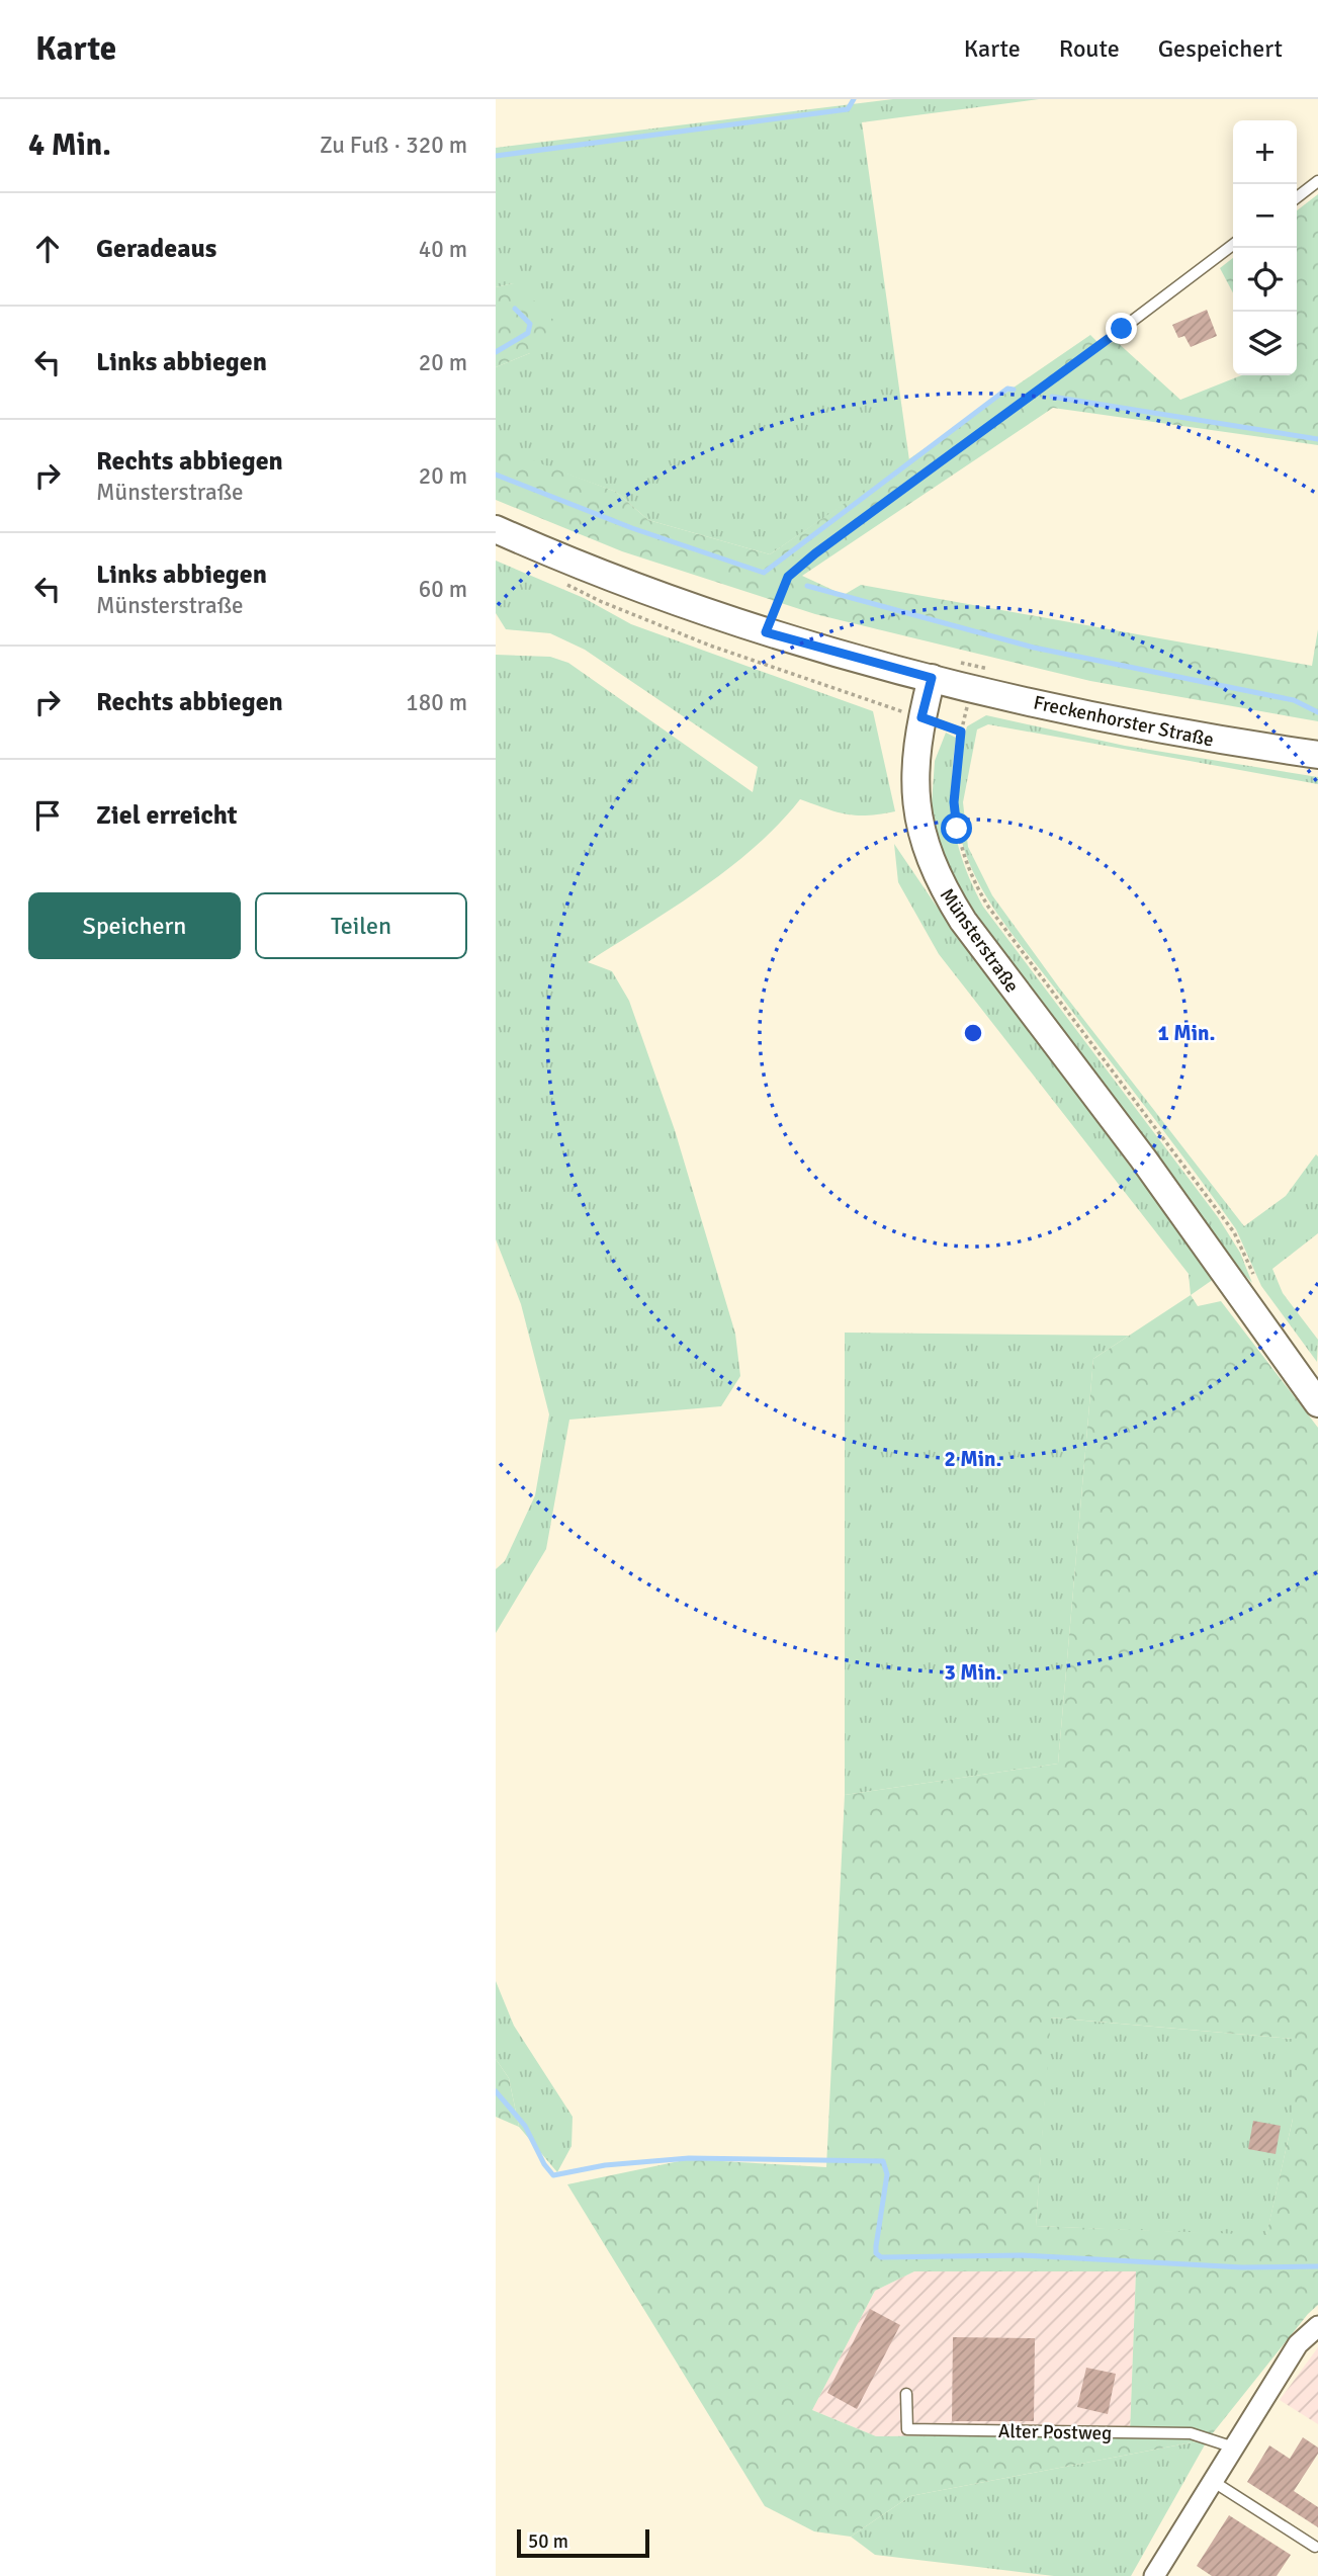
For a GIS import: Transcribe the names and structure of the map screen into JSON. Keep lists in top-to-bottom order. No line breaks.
{"streets":{"main road":["Freckenhorster Straße","Münsterstraße"],"lane":["Alter Postweg"]},"crossings":[["Freckenhorster Straße","Münsterstraße"]],"scale_bar":"50 m","page":{"header":"Karte","nav":["Karte","Route","Gespeichert"],"heading":["4 Min.","Zu Fuß · 320 m"],"map_buttons":["+","−"],"list":[["Geradeaus","40 m"],["Links abbiegen","20 m"],["Rechts abbiegen","Münsterstraße","20 m"],["Links abbiegen","Münsterstraße","60 m"],["Rechts abbiegen","180 m"],"Ziel erreicht"],"buttons":["Speichern","Teilen"],"scale":"50 m"},"rings":["1 Min.","2 Min.","3 Min."]}
